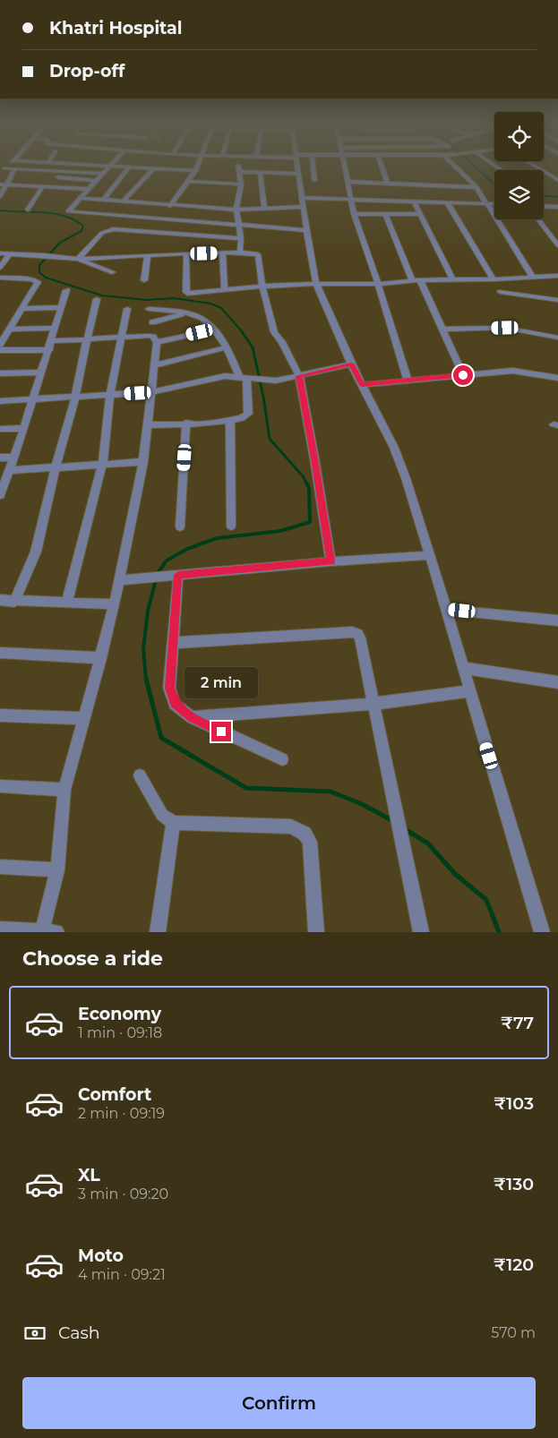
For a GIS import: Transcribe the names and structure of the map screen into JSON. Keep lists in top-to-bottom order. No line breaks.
{"page":{"banner":["Khatri Hospital","Drop-off"],"bubble":"2 min","heading":"Choose a ride","list":[{"name":"Economy","note":"1 min · 09:18","value":"₹77"},{"name":"Comfort","note":"2 min · 09:19","value":"₹103"},{"name":"XL","note":"3 min · 09:20","value":"₹130"},{"name":"Moto","note":"4 min · 09:21","value":"₹120"}],"pay":["Cash","570 m"],"buttons":"Confirm"}}
